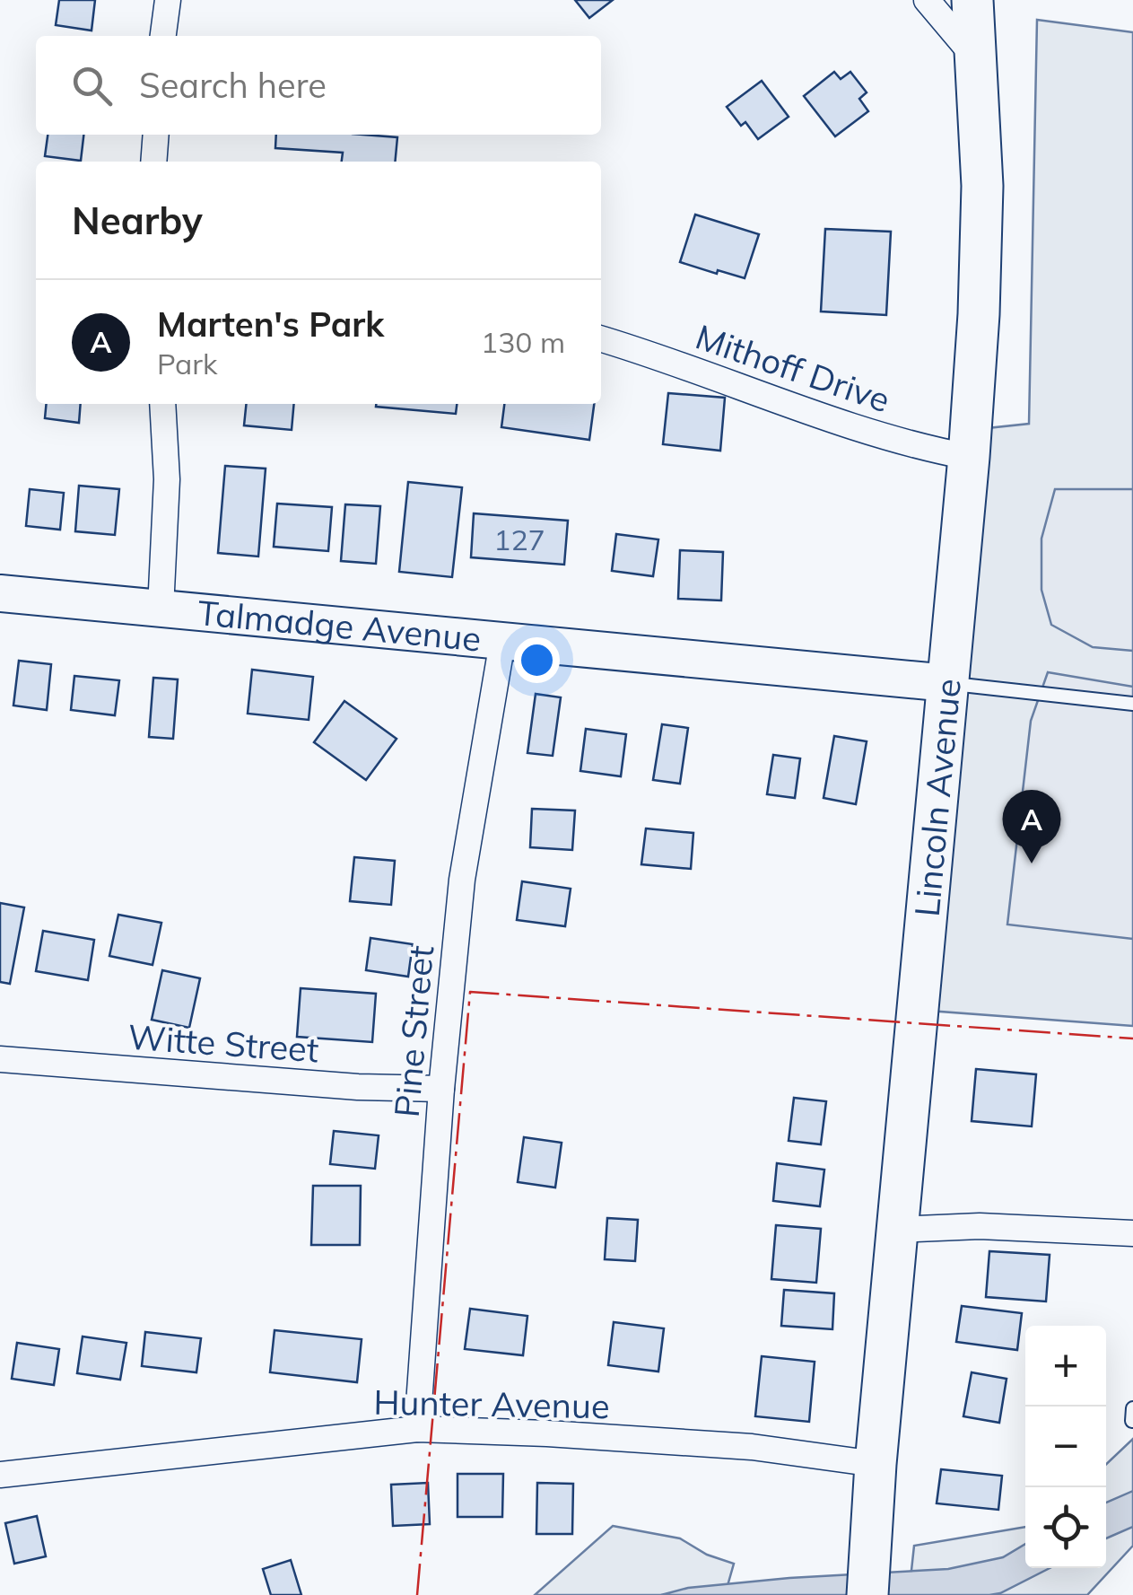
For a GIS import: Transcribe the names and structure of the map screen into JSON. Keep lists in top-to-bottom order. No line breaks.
{"streets":{"main road":["Lincoln Avenue"],"street":["Mithoff Drive","Talmadge Avenue","Pine Street","Witte Street","Hunter Avenue"]},"crossings":[["Mithoff Drive","Lincoln Avenue"],["Talmadge Avenue","Lincoln Avenue"],["Talmadge Avenue","Pine Street"],["Lincoln Avenue","Hunter Avenue"],["Pine Street","Witte Street"],["Pine Street","Hunter Avenue"]],"house_numbers":["127"],"page":{"search":"Search here","heading":"Nearby","list":[{"mark":"A","name":"Marten's Park","note":"Park","value":"130 m"}],"pins":"A","map_buttons":["+","−"]}}
